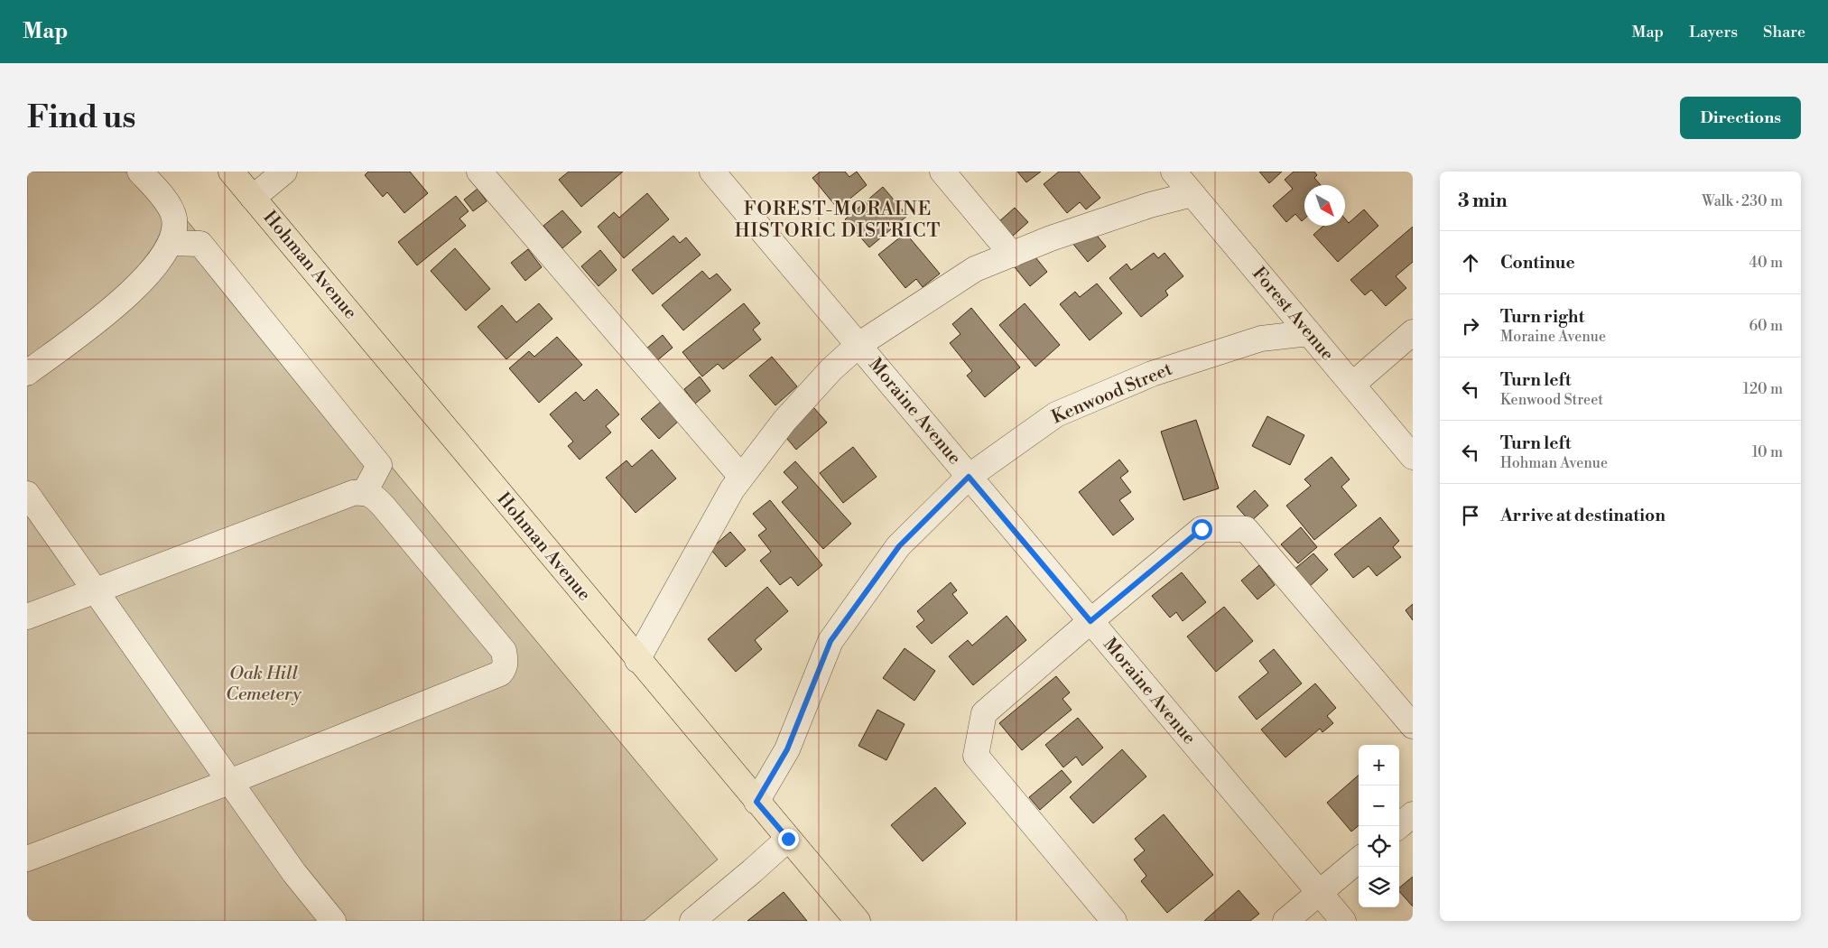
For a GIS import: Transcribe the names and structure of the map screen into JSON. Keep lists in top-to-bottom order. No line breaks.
{"streets":{"main road":["Hohman Avenue"],"street":["Forest Avenue","Kenwood Street","Moraine Avenue"]},"crossings":[["Hohman Avenue","Kenwood Street"],["Forest Avenue","Kenwood Street"],["Kenwood Street","Moraine Avenue"]],"districts":["FOREST-MORAINE HISTORIC DISTRICT"],"parks":["Oak Hill Cemetery"],"north":"bottom right","page":{"header":"Map","nav":["Map","Layers","Share"],"buttons":"Directions","title":"Find us","heading":["3 min","Walk · 230 m"],"list":[["Continue","40 m"],["Turn right","Moraine Avenue","60 m"],["Turn left","Kenwood Street","120 m"],["Turn left","Hohman Avenue","10 m"],"Arrive at destination"],"map_buttons":["+","−"]}}
